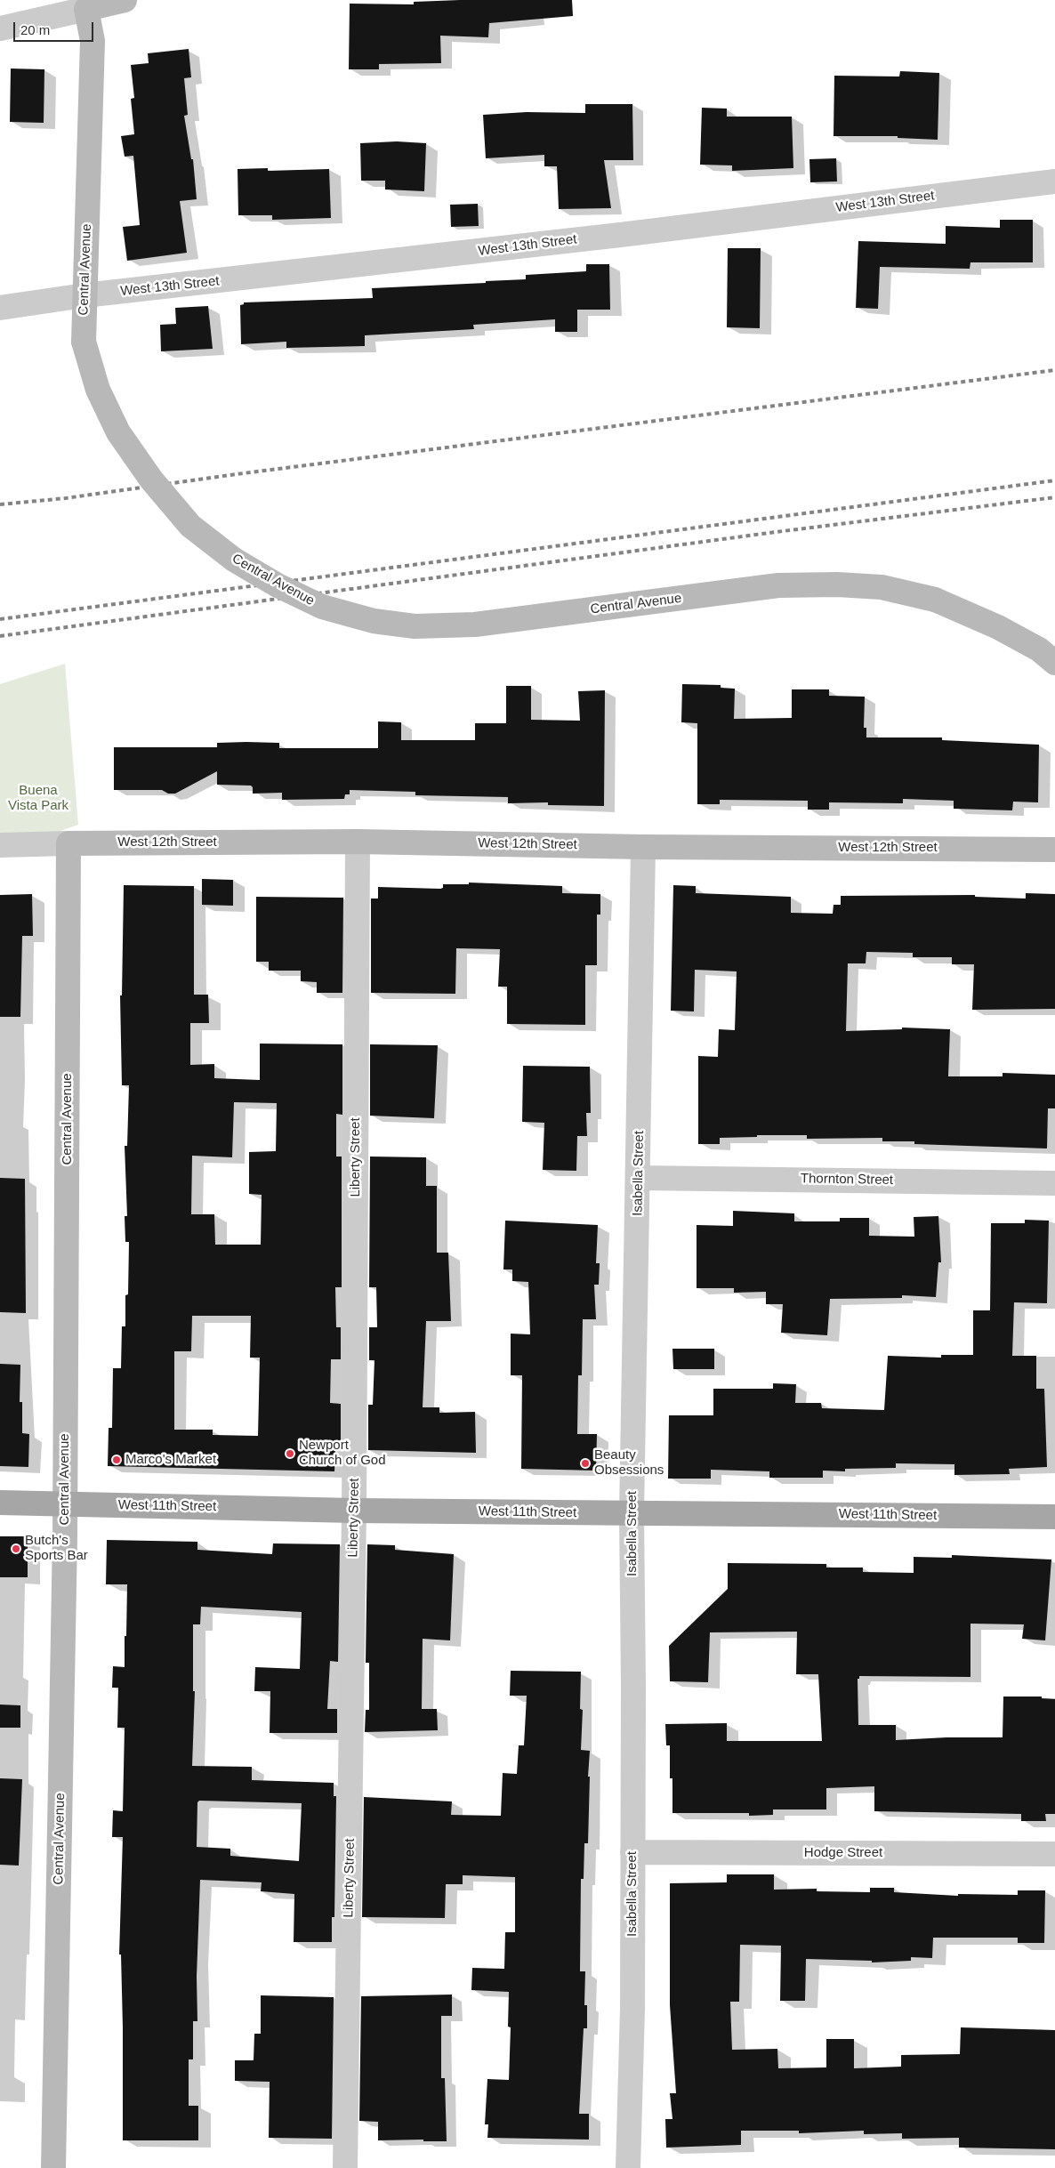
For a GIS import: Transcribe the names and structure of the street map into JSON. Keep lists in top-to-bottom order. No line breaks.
{"streets":{"main road":["West 11th Street"],"street":["West 13th Street","Central Avenue","West 12th Street","Liberty Street","Isabella Street","Thornton Street","Hodge Street"]},"crossings":[["West 13th Street","Central Avenue"],["Central Avenue","West 12th Street"],["Central Avenue","West 11th Street"],["West 12th Street","Liberty Street"],["West 12th Street","Isabella Street"],["Liberty Street","West 11th Street"],["Isabella Street","Thornton Street"],["Isabella Street","West 11th Street"],["Isabella Street","Hodge Street"]],"parks":["Buena Vista Park"],"places":["Newport Church of God","Marco's Market","Beauty Obsessions","Butch's Sports Bar"],"scale_bar":"20 m"}
